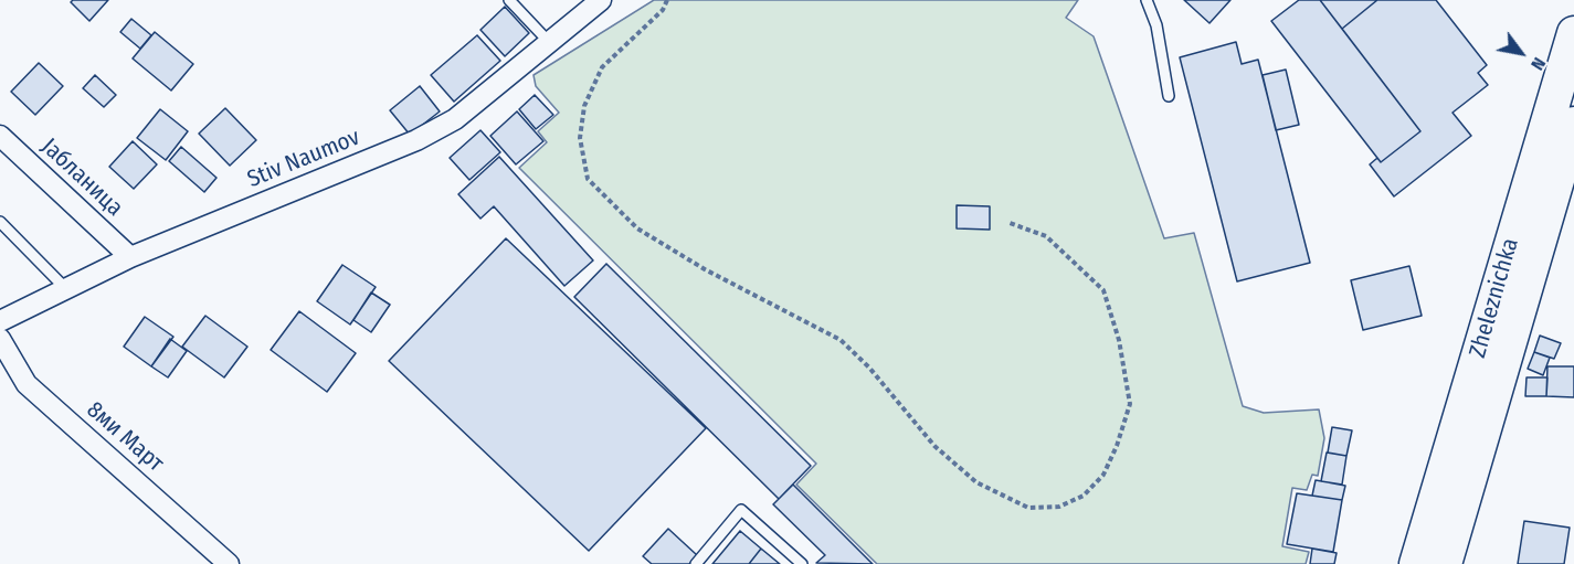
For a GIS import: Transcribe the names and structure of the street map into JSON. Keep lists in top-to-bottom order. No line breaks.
{"streets":{"main road":["Zheleznichka"],"street":["Stiv Naumov","Јабланица","8ми Март"]},"crossings":[["Stiv Naumov","Јабланица"]],"north":"bottom right"}
